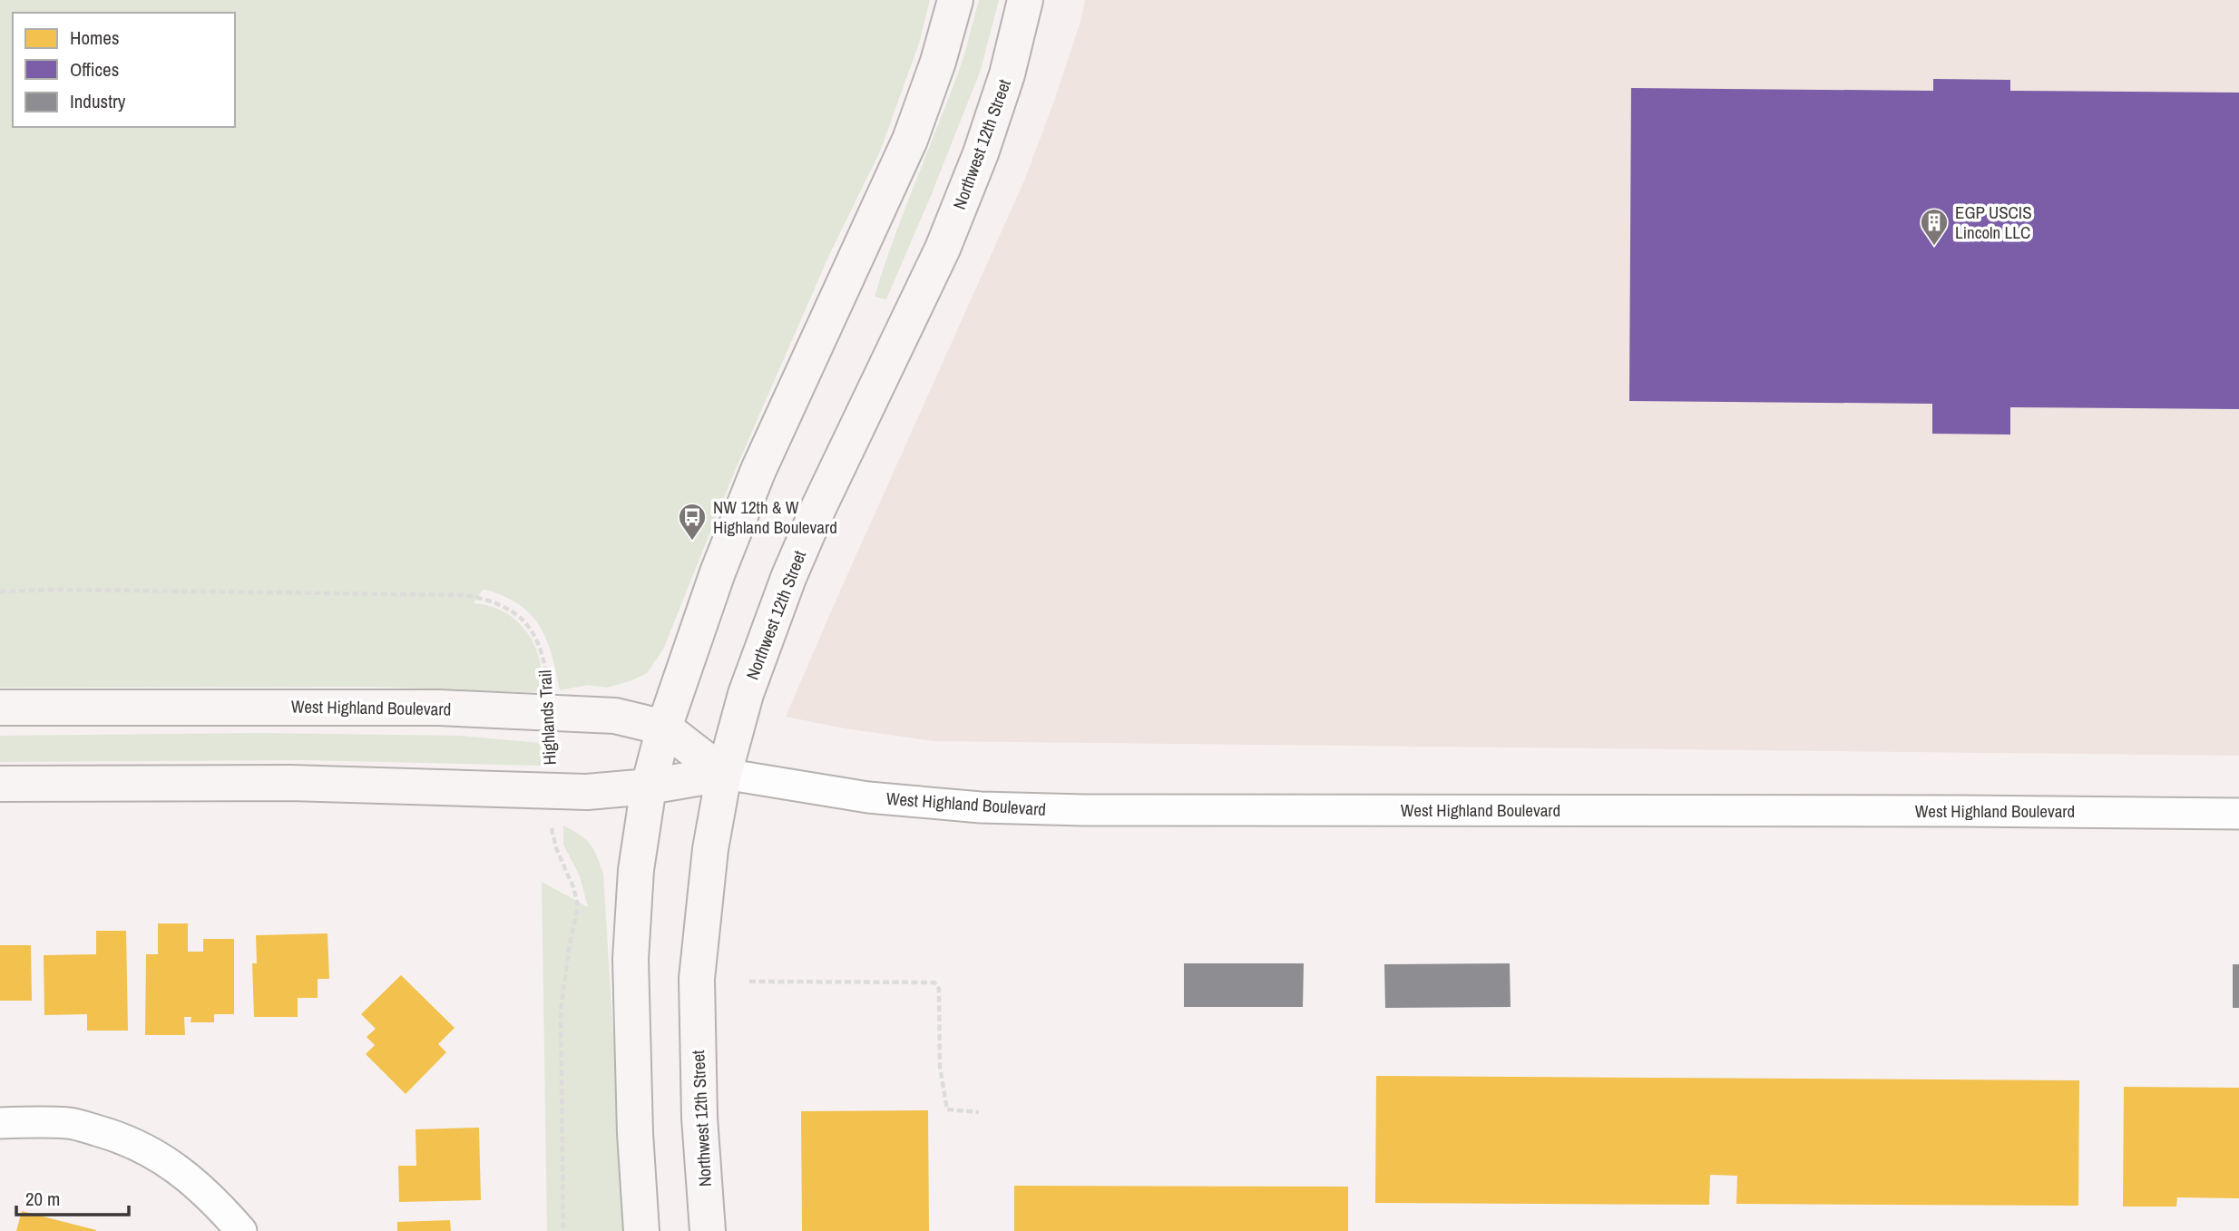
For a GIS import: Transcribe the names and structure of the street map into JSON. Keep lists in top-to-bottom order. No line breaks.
{"streets":{"main road":["Northwest 12th Street","West Highland Boulevard"],"path":["Highlands Trail"]},"crossings":[["Northwest 12th Street","West Highland Boulevard"],["West Highland Boulevard","Highlands Trail"]],"places":{"building":["EGP USCIS Lincoln LLC"],"bus stop":["NW 12th & W Highland Boulevard"]},"legend":["Homes","Offices","Industry"],"scale_bar":"20 m"}
